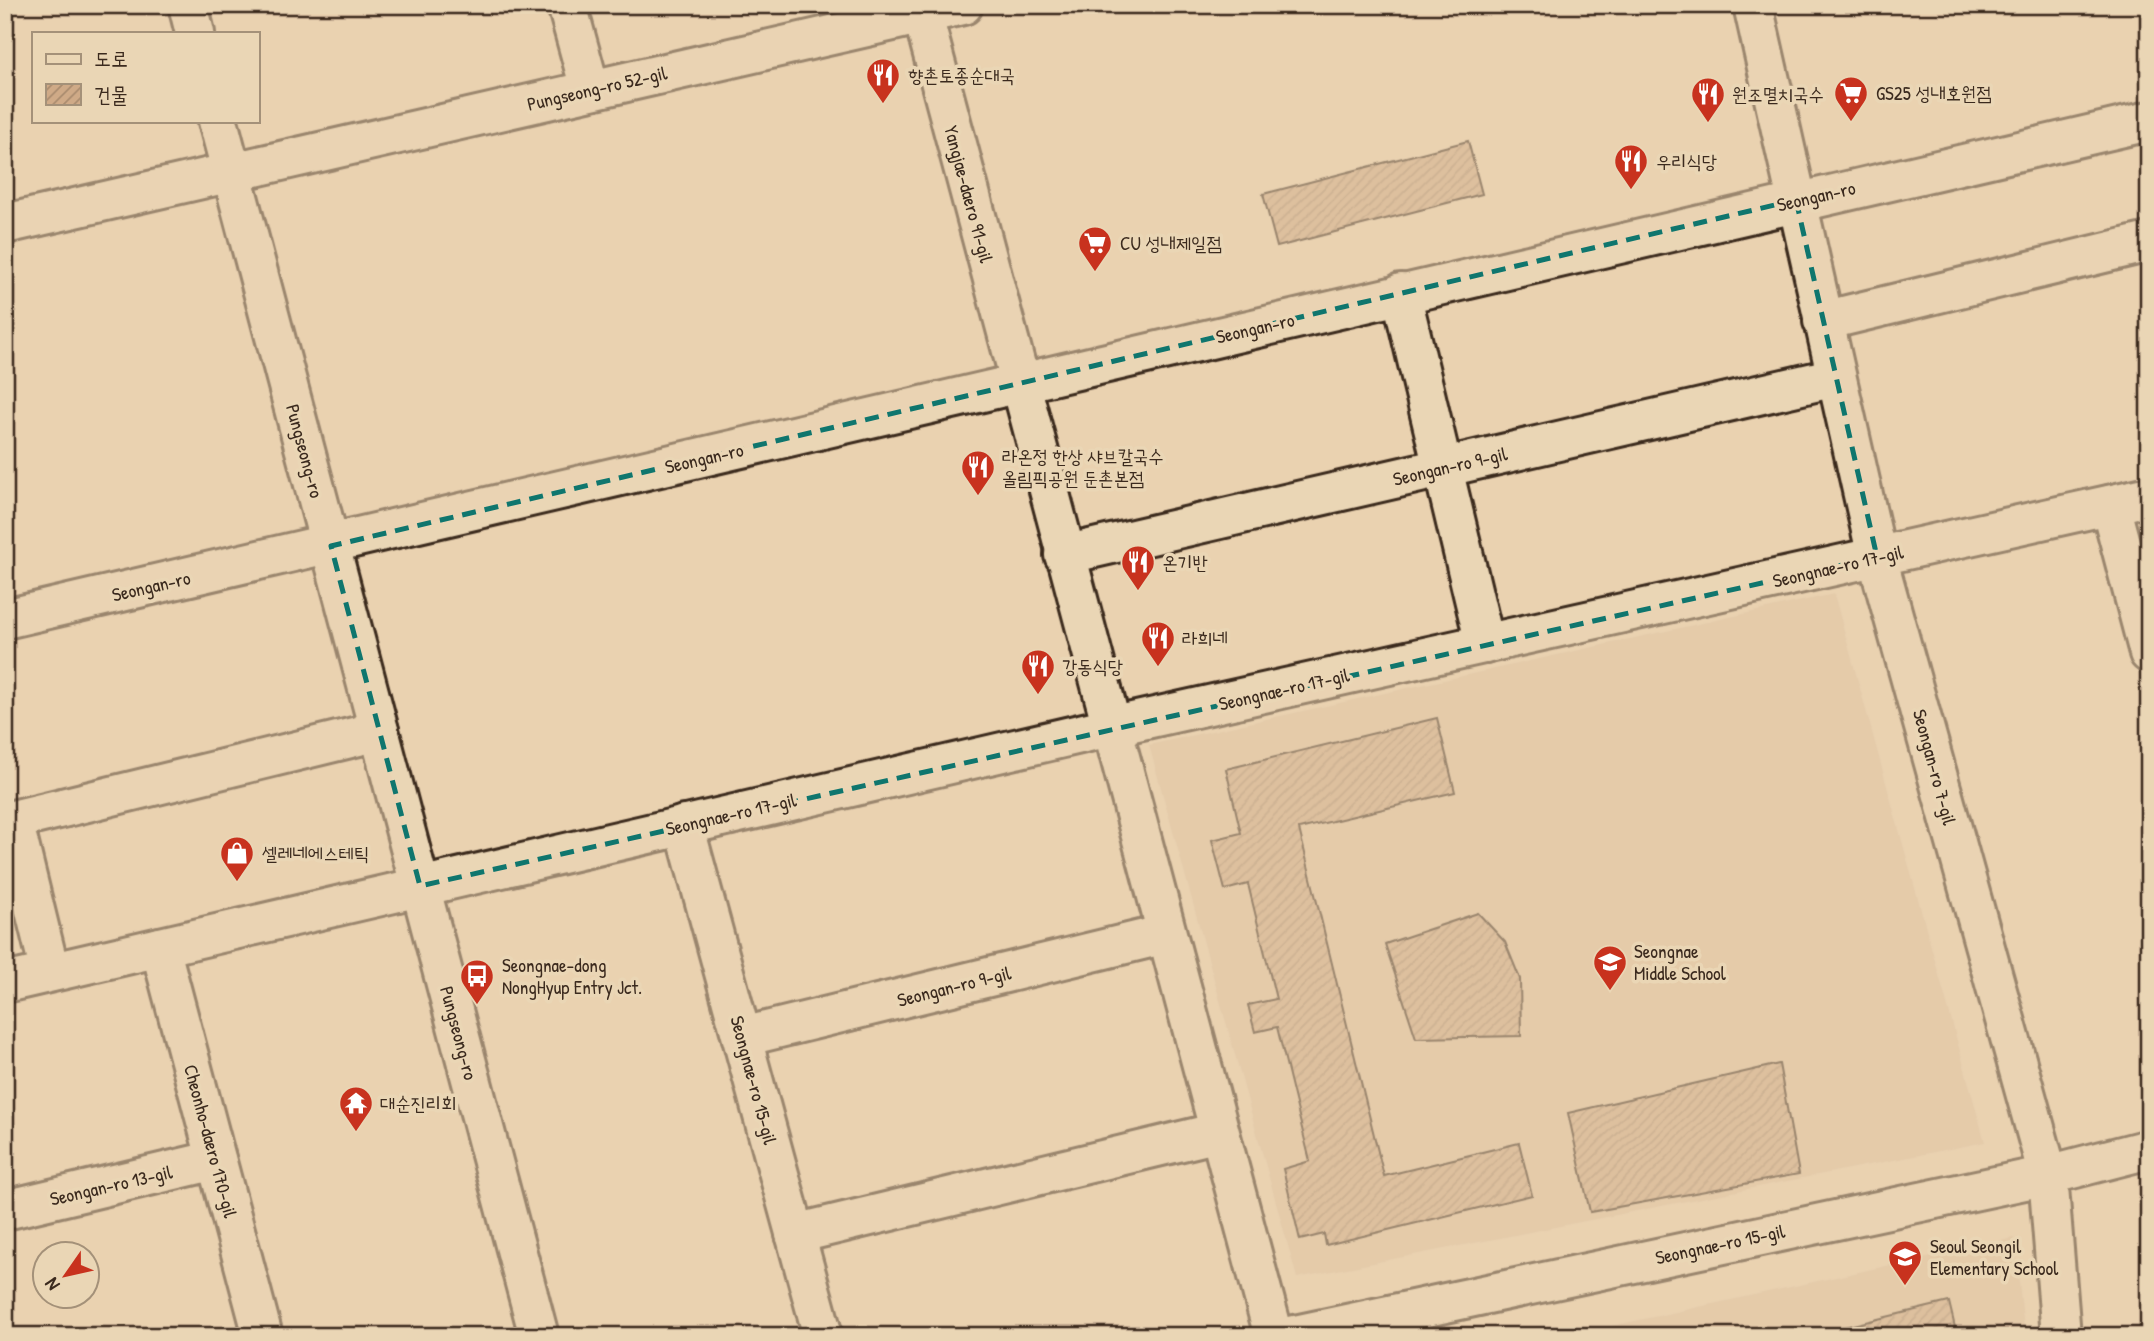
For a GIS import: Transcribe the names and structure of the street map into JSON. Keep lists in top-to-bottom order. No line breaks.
{"streets":{"street":["Pungseong-ro 52-gil","Yangjae-daero 91-gil","Seongan-ro","Pungseong-ro","Seongan-ro 9-gil","Seongnae-ro 17-gil","Seongan-ro 7-gil","Seongnae-ro 15-gil","Cheonho-daero 170-gil","Seongan-ro 13-gil"]},"crossings":[["Pungseong-ro 52-gil","Yangjae-daero 91-gil"],["Pungseong-ro 52-gil","Pungseong-ro"],["Yangjae-daero 91-gil","Seongan-ro"],["Seongan-ro","Pungseong-ro"],["Seongan-ro","Seongan-ro 7-gil"],["Pungseong-ro","Seongnae-ro 17-gil"],["Seongan-ro 9-gil","Seongan-ro 7-gil"],["Seongan-ro 9-gil","Seongnae-ro 15-gil"],["Seongnae-ro 17-gil","Seongan-ro 7-gil"],["Seongnae-ro 17-gil","Seongnae-ro 15-gil"],["Seongan-ro 7-gil","Seongnae-ro 15-gil"],["Cheonho-daero 170-gil","Seongan-ro 13-gil"]],"places":{"restaurant":["향촌토종순대국","원조멸치국수","우리식당","라온정 한상 샤브칼국수 올림픽공원 둔촌본점","온기반","라희네","강동식당"],"supermarket":["GS25 성내호원점","CU 성내제일점"],"shop":["셀레네에스테틱"],"school or university":["Seongnae Middle School","Seoul Seongil Elementary School"],"bus stop":["Seongnae-dong NongHyup Entry Jct."],"temple":["대순진리회"]},"legend":["도로","건물"],"north":"bottom left"}
